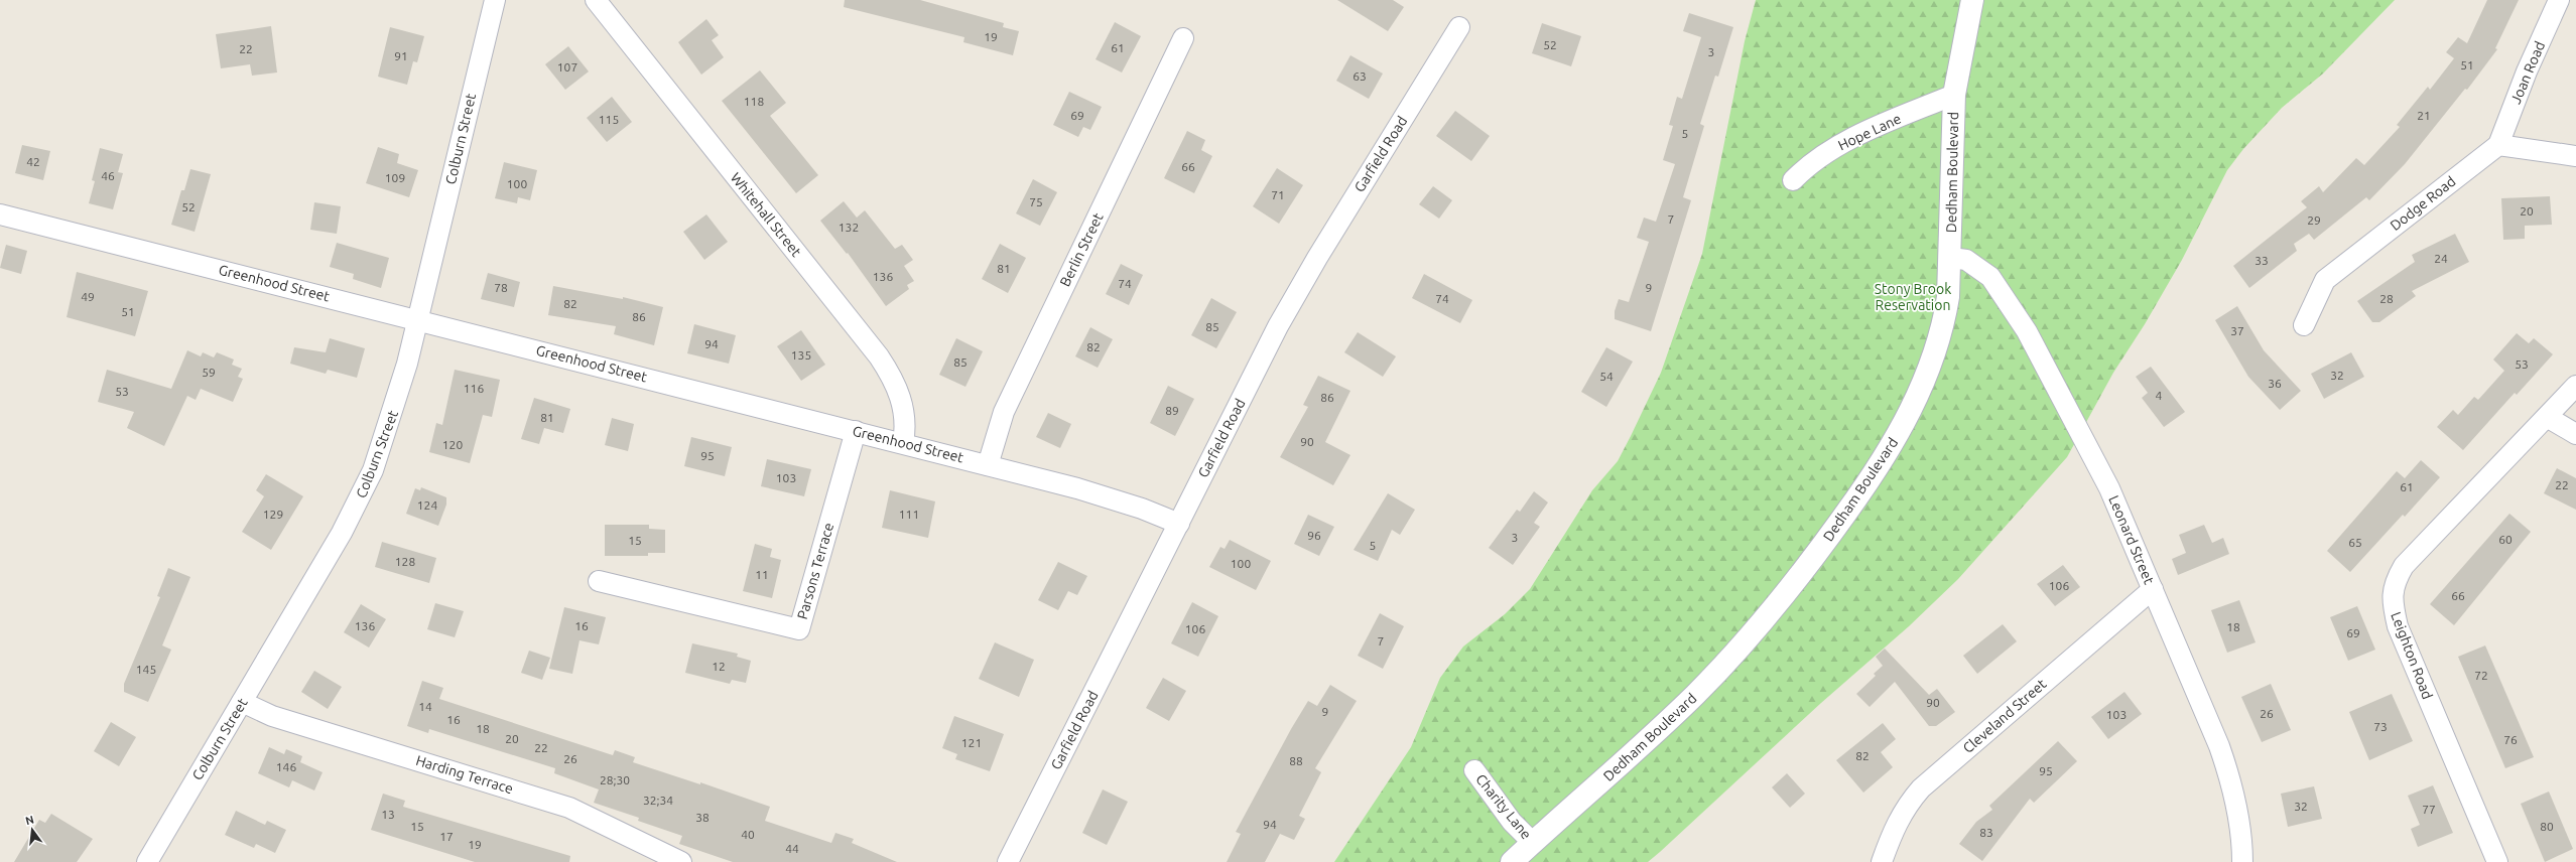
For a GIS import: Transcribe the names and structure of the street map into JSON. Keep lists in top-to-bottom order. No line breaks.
{"streets":{"main road":["Dedham Boulevard"],"street":["Joan Road","Hope Lane","Colburn Street","Garfield Road","Dodge Road","Whitehall Street","Berlin Street","Greenhood Street","Leonard Street","Parsons Terrace","Leighton Road","Cleveland Street","Harding Terrace","Charity Lane"]},"crossings":[["Joan Road","Dodge Road"],["Hope Lane","Dedham Boulevard"],["Colburn Street","Greenhood Street"],["Colburn Street","Harding Terrace"],["Garfield Road","Greenhood Street"],["Dedham Boulevard","Leonard Street"],["Dedham Boulevard","Charity Lane"],["Whitehall Street","Greenhood Street"],["Berlin Street","Greenhood Street"],["Greenhood Street","Parsons Terrace"],["Leonard Street","Cleveland Street"]],"parks":["Stony Brook Reservation"],"house_numbers":["19","52","61","22","3","91","51","107","63","118","69","21","115","5","42","66","46","109","100","71","75","52","20","7","29","132","24","33","81","136","74","78","9","49","74","28","82","51","86","85","37","94","82","135","85","53","59","32","54","36","116","53","4","86","89","81","90","120","95","103","22","61","124","129","111","96","3","60","15","65","5","128","100","11","106","66","136","16","18","106","69","7","12","145","72","90","14","9","26","103","16","73","18","20","76","121","22","82","26","88","146","95","28;30","32;34","32","77","13","38","94","15","80","83","40","17","19","44"],"north":"top"}
